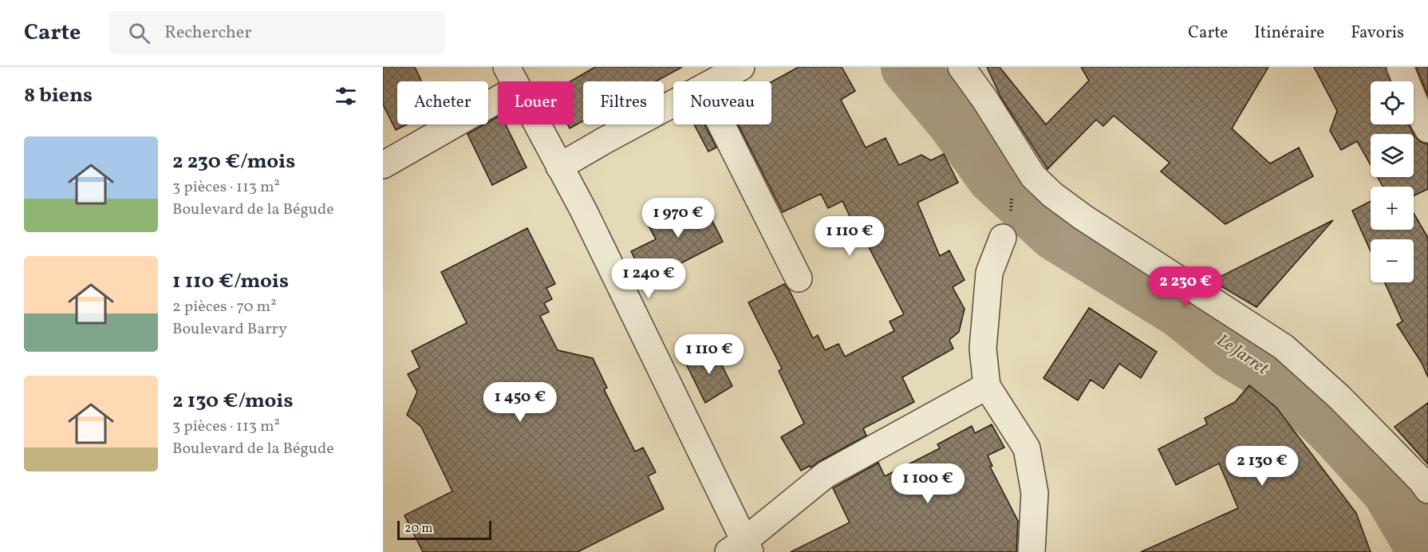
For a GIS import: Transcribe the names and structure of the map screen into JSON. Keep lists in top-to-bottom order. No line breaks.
{"water":["Le Jarret"],"scale_bar":"20 m","page":{"header":"Carte","search":"Rechercher","nav":["Carte","Itinéraire","Favoris"],"heading":"8 biens","map_buttons":["+","−"],"chip":["Acheter","Louer","Filtres","Nouveau"],"list":[{"name":"2 230 €/mois","note":"3 pièces · 113 m² · Boulevard de la Bégude"},{"name":"1 110 €/mois","note":"2 pièces · 70 m² · Boulevard Barry"},{"name":"2 130 €/mois","note":"3 pièces · 113 m² · Boulevard de la Bégude"}],"price":["1 970 €","1 110 €","1 240 €","2 230 €","1 110 €","1 450 €","2 130 €","1 100 €"],"scale":"20 m"}}
